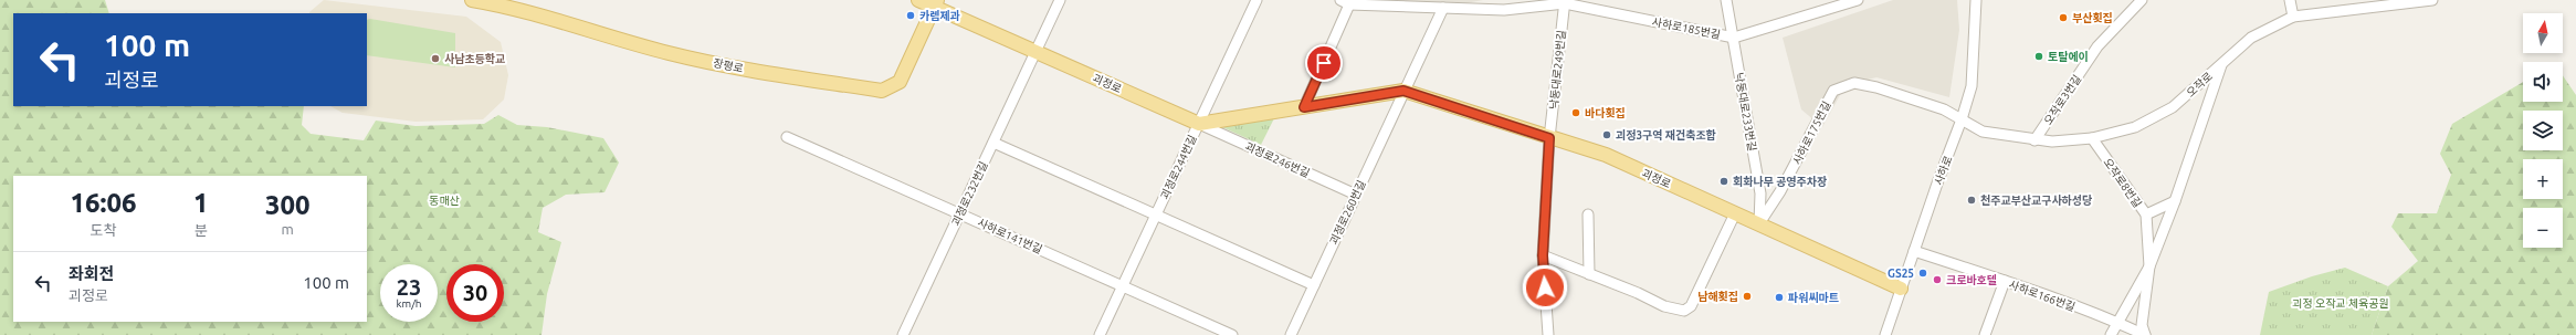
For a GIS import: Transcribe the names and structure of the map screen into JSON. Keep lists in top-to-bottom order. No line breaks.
{"streets":{"main road":["장평로","괴정로"],"street":["사하로185번길","낙동대로249번길","오작로","오작로3번길","낙동대로233번길","사하로175번길","괴정로246번길","괴정로244번길","사하로","오작로8번길","괴정로232번길","괴정로260번길","사하로141번길","사하로166번길"]},"crossings":[["사하로185번길","낙동대로249번길"],["사하로185번길","낙동대로233번길"],["장평로","괴정로"],["낙동대로249번길","괴정로"],["괴정로","낙동대로233번길"],["괴정로","사하로175번길"],["괴정로","괴정로246번길"],["괴정로","괴정로244번길"],["괴정로","사하로"],["괴정로","괴정로232번길"],["괴정로","괴정로260번길"],["오작로","오작로3번길"],["오작로","사하로175번길"],["오작로","사하로"],["오작로","오작로8번길"],["낙동대로233번길","사하로175번길"],["사하로175번길","사하로"],["괴정로246번길","괴정로244번길"],["괴정로246번길","괴정로260번길"],["괴정로244번길","사하로141번길"],["사하로","사하로166번길"],["오작로8번길","사하로166번길"],["괴정로232번길","사하로141번길"]],"parks":["동매산","괴정 오작교 체육공원"],"places":["카렘제과","부산횟집","토탈에이","사남초등학교","바다횟집","괴정3구역 재건축조합","회화나무 공영주차장","천주교부산교구사하성당","GS25","크로바호텔","남해횟집","파워씨마트"],"north":"top","page":{"map_buttons":["+","−"],"turn":["100 m","괴정로"],"eta":["16:06","도착","1","분","300","m"],"list":[{"name":"좌회전","note":"괴정로","value":"100 m"}],"speed":"23 km/h","limit":"30"}}
